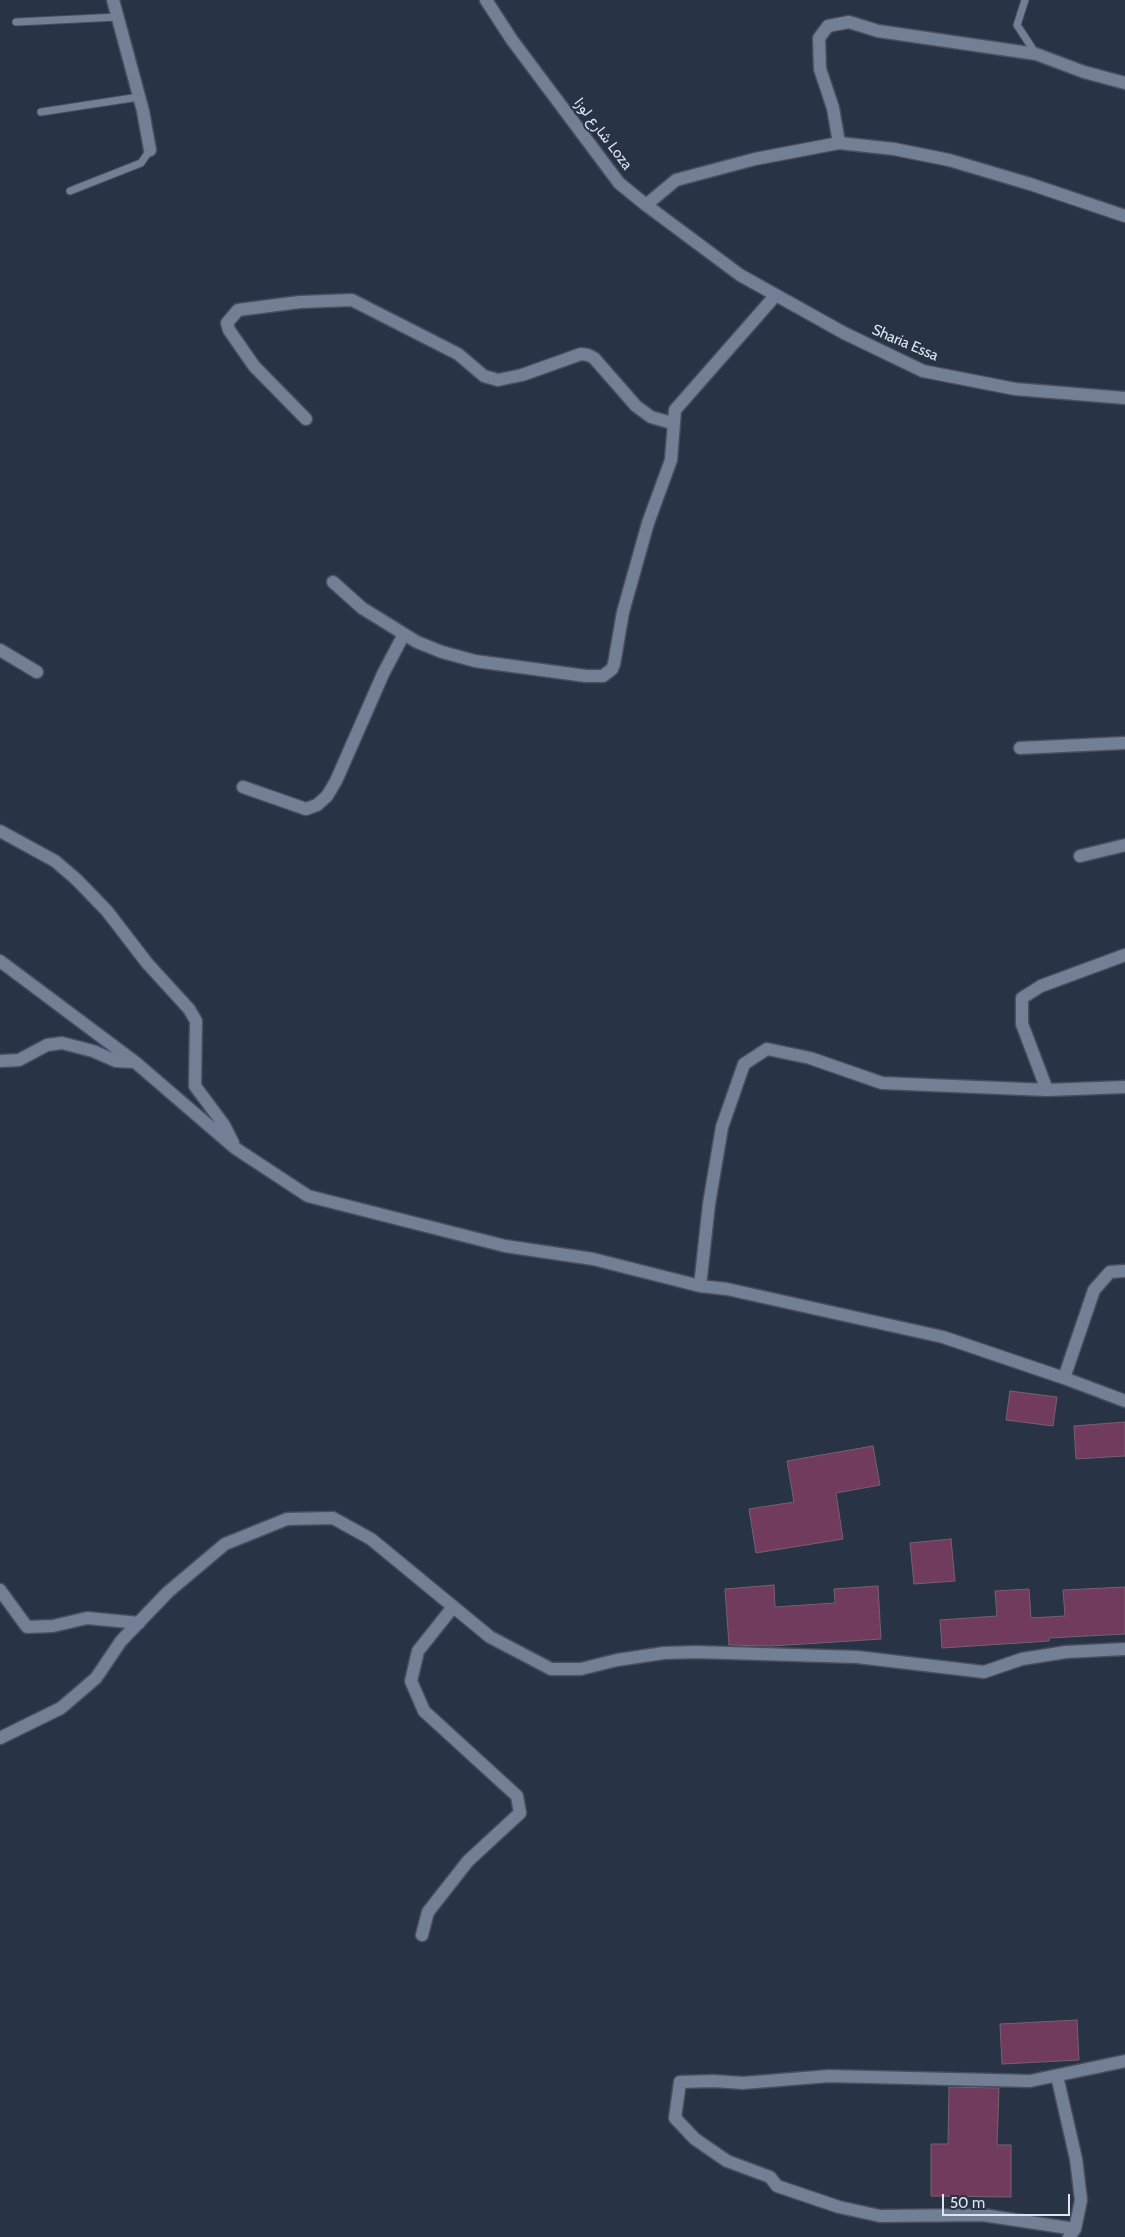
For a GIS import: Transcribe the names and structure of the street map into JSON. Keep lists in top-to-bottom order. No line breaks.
{"streets":{"street":["شارع لوزا Loza","Sharia Essa"]},"crossings":[["شارع لوزا Loza","Sharia Essa"]],"scale_bar":"50 m"}
